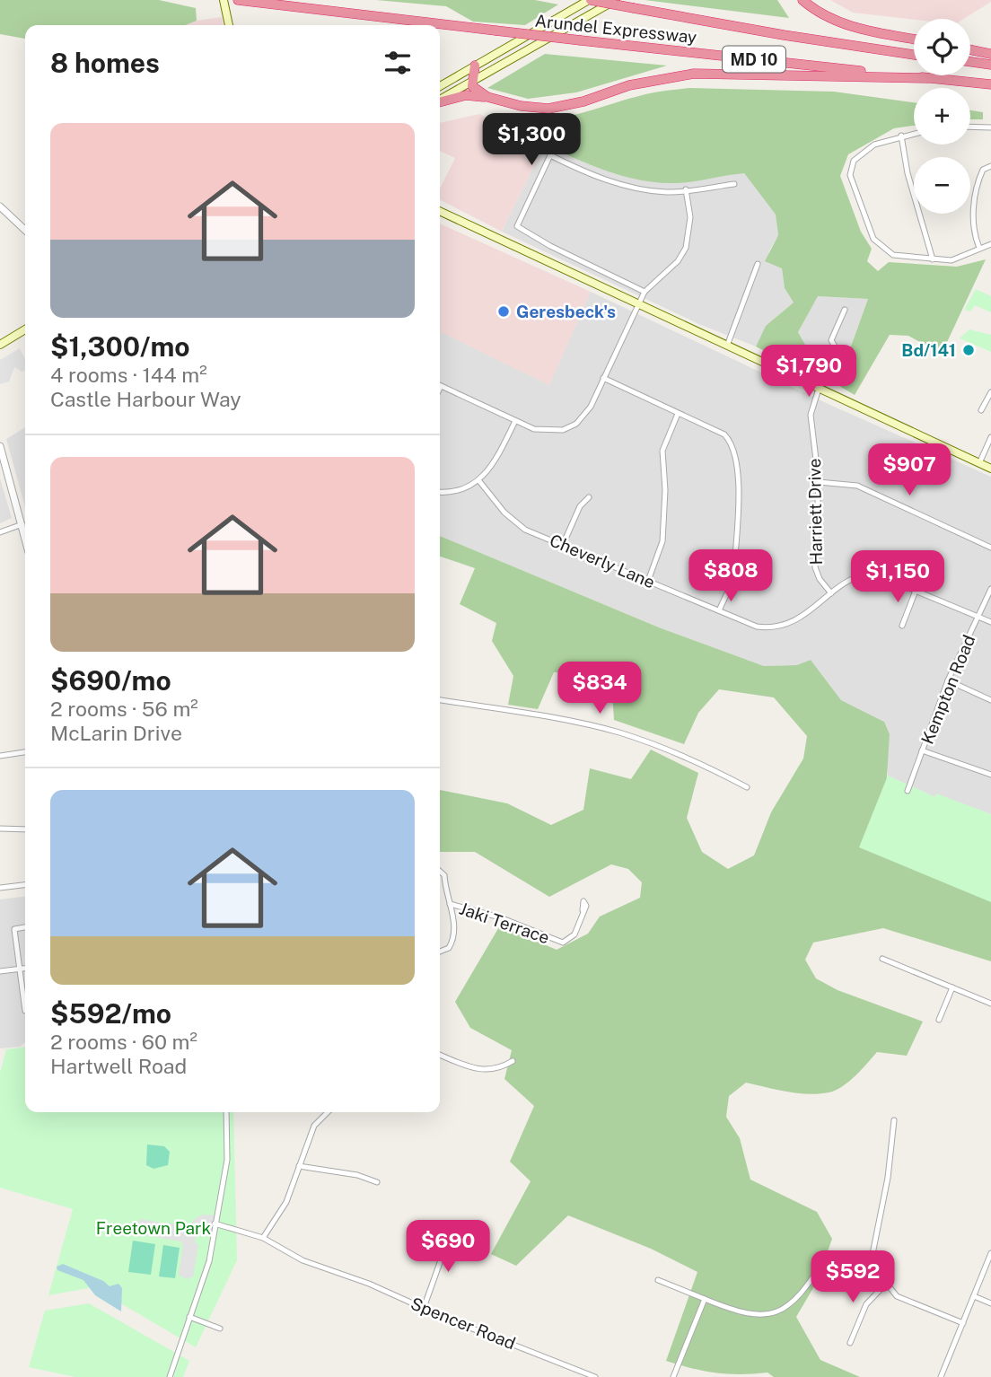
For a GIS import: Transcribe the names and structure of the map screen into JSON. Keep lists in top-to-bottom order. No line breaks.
{"streets":{"highway":["Arundel Expressway","MD 10"],"street":["Harriett Drive","Cheverly Lane","Kempton Road","Jaki Terrace","Spencer Road"]},"crossings":[["Harriett Drive","Cheverly Lane"],["Cheverly Lane","Kempton Road"]],"parks":["Freetown Park"],"places":["Geresbeck's","Bd/141"],"page":{"map_buttons":["+","−"],"heading":"8 homes","list":[{"name":"$1,300/mo","note":"4 rooms · 144 m² · Castle Harbour Way"},{"name":"$690/mo","note":"2 rooms · 56 m² · McLarin Drive"},{"name":"$592/mo","note":"2 rooms · 60 m² · Hartwell Road"}],"price":["$1,300","$1,790","$907","$808","$1,150","$834","$690","$592"]}}
